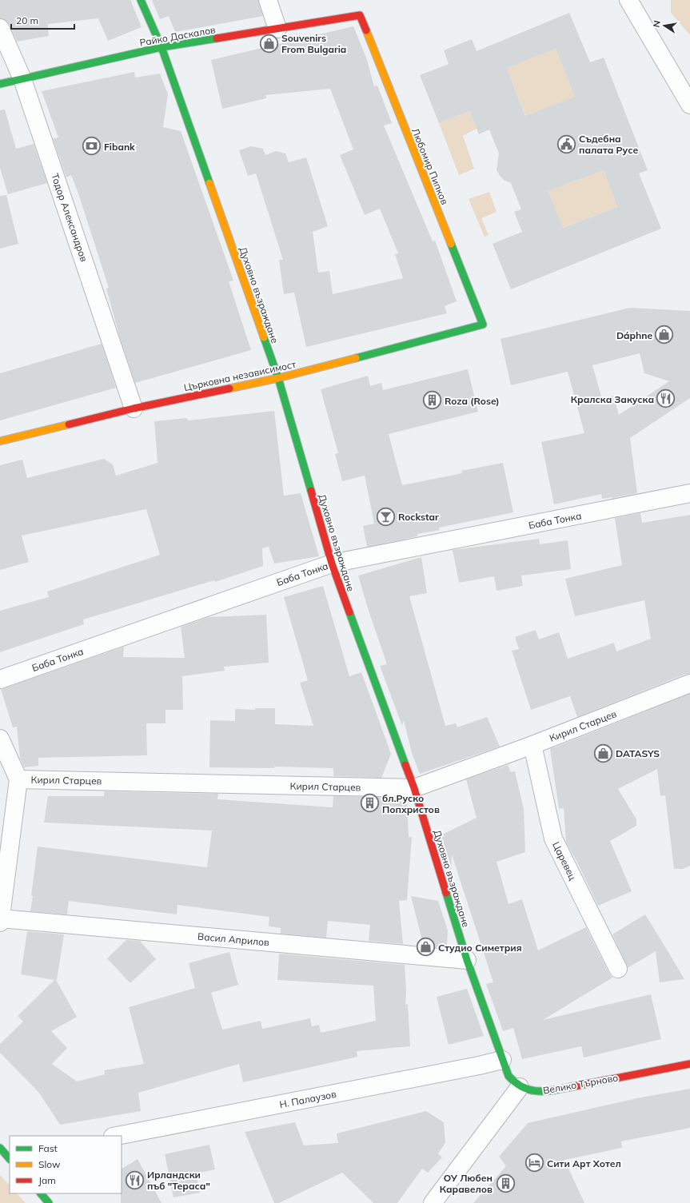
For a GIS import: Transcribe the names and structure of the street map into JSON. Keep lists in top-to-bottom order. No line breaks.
{"streets":{"street":["Райко Даскалов","Любомир Пипков","Тодор Александров","Духовно възраждане","Църковна независимост","Баба Тонка","Кирил Старцев","Царевец","Васил Априлов","Велико Търново","Н. Палаузов"]},"crossings":[["Райко Даскалов","Любомир Пипков"],["Райко Даскалов","Тодор Александров"],["Райко Даскалов","Духовно възраждане"],["Любомир Пипков","Църковна независимост"],["Тодор Александров","Църковна независимост"],["Духовно възраждане","Църковна независимост"],["Духовно възраждане","Баба Тонка"],["Духовно възраждане","Кирил Старцев"],["Духовно възраждане","Васил Априлов"],["Духовно възраждане","Велико Търново"],["Духовно възраждане","Н. Палаузов"],["Кирил Старцев","Царевец"]],"places":{"shop":["Souvenirs From Bulgaria","Dáphne","DATASYS","Студио Симетрия"],"public building":["Съдебна палата Русе"],"bank":["Fibank"],"restaurant":["Кралска Закуска","Ирландски пъб \"Тераса\""],"building":["Roza (Rose)","бл.Руско Попхристов","ОУ Любен Каравелов"],"bar":["Rockstar"],"hotel":["Сити Арт Хотел"]},"legend":["Fast","Slow","Jam"],"scale_bar":"20 m","north":"left"}
